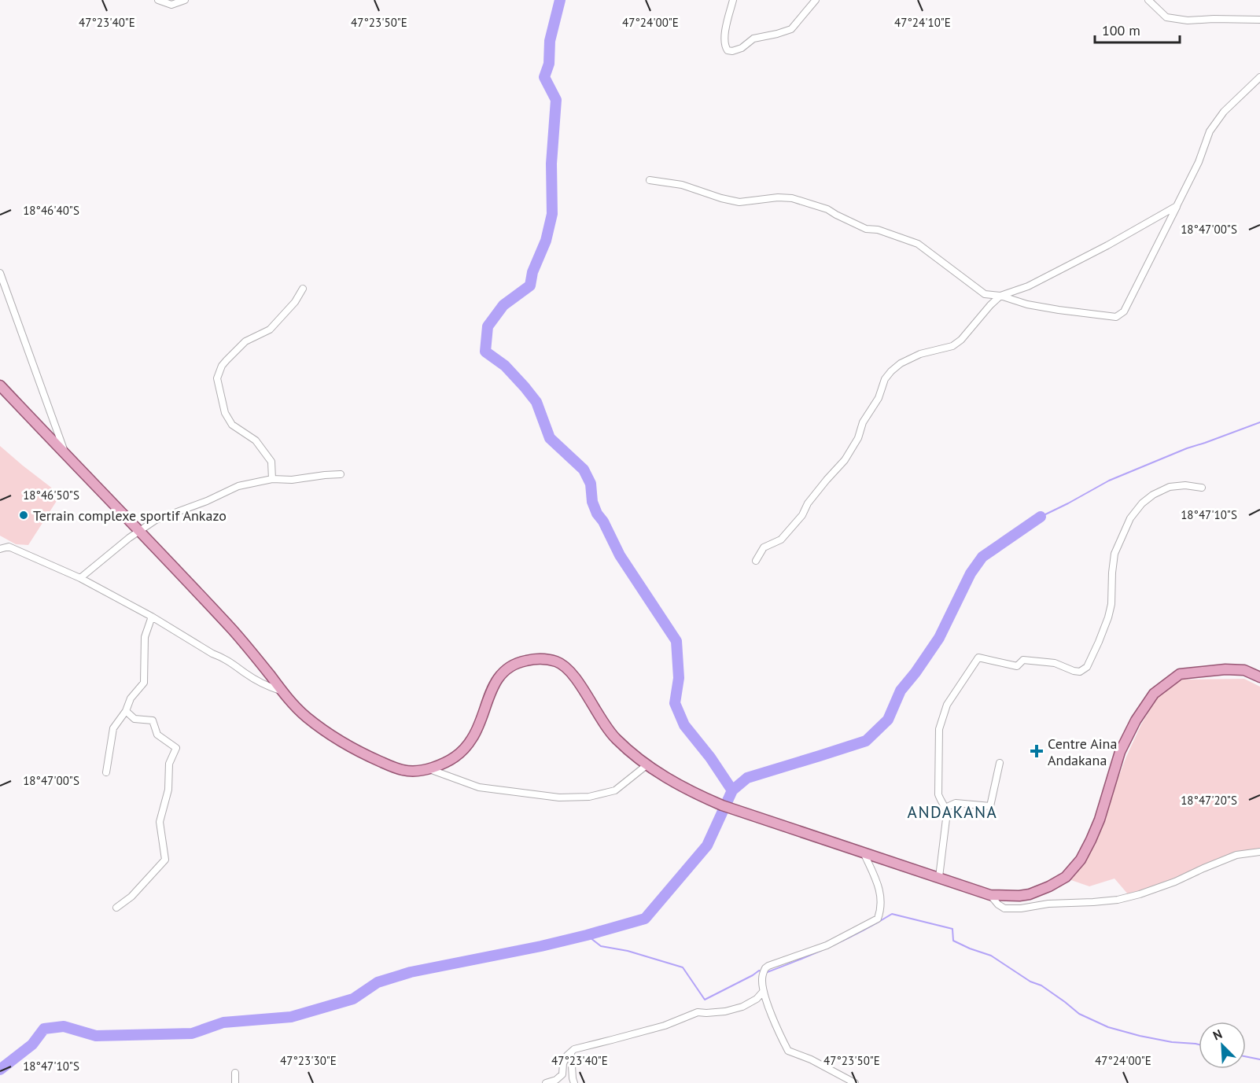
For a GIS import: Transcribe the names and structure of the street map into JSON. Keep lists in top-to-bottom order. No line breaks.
{"districts":["ANDAKANA"],"places":{"other":["Terrain complexe sportif Ankazo"],"health":["Centre Aina Andakana"]},"scale_bar":"100 m","north":"top left","coordinates":["47°23'50\"E","47°23'40\"E","47°24'00\"E","47°24'10\"E","18°46'40\"S","18°47'00\"S","18°46'50\"S","18°47'10\"S","18°47'20\"S","47°23'30\"E"]}
